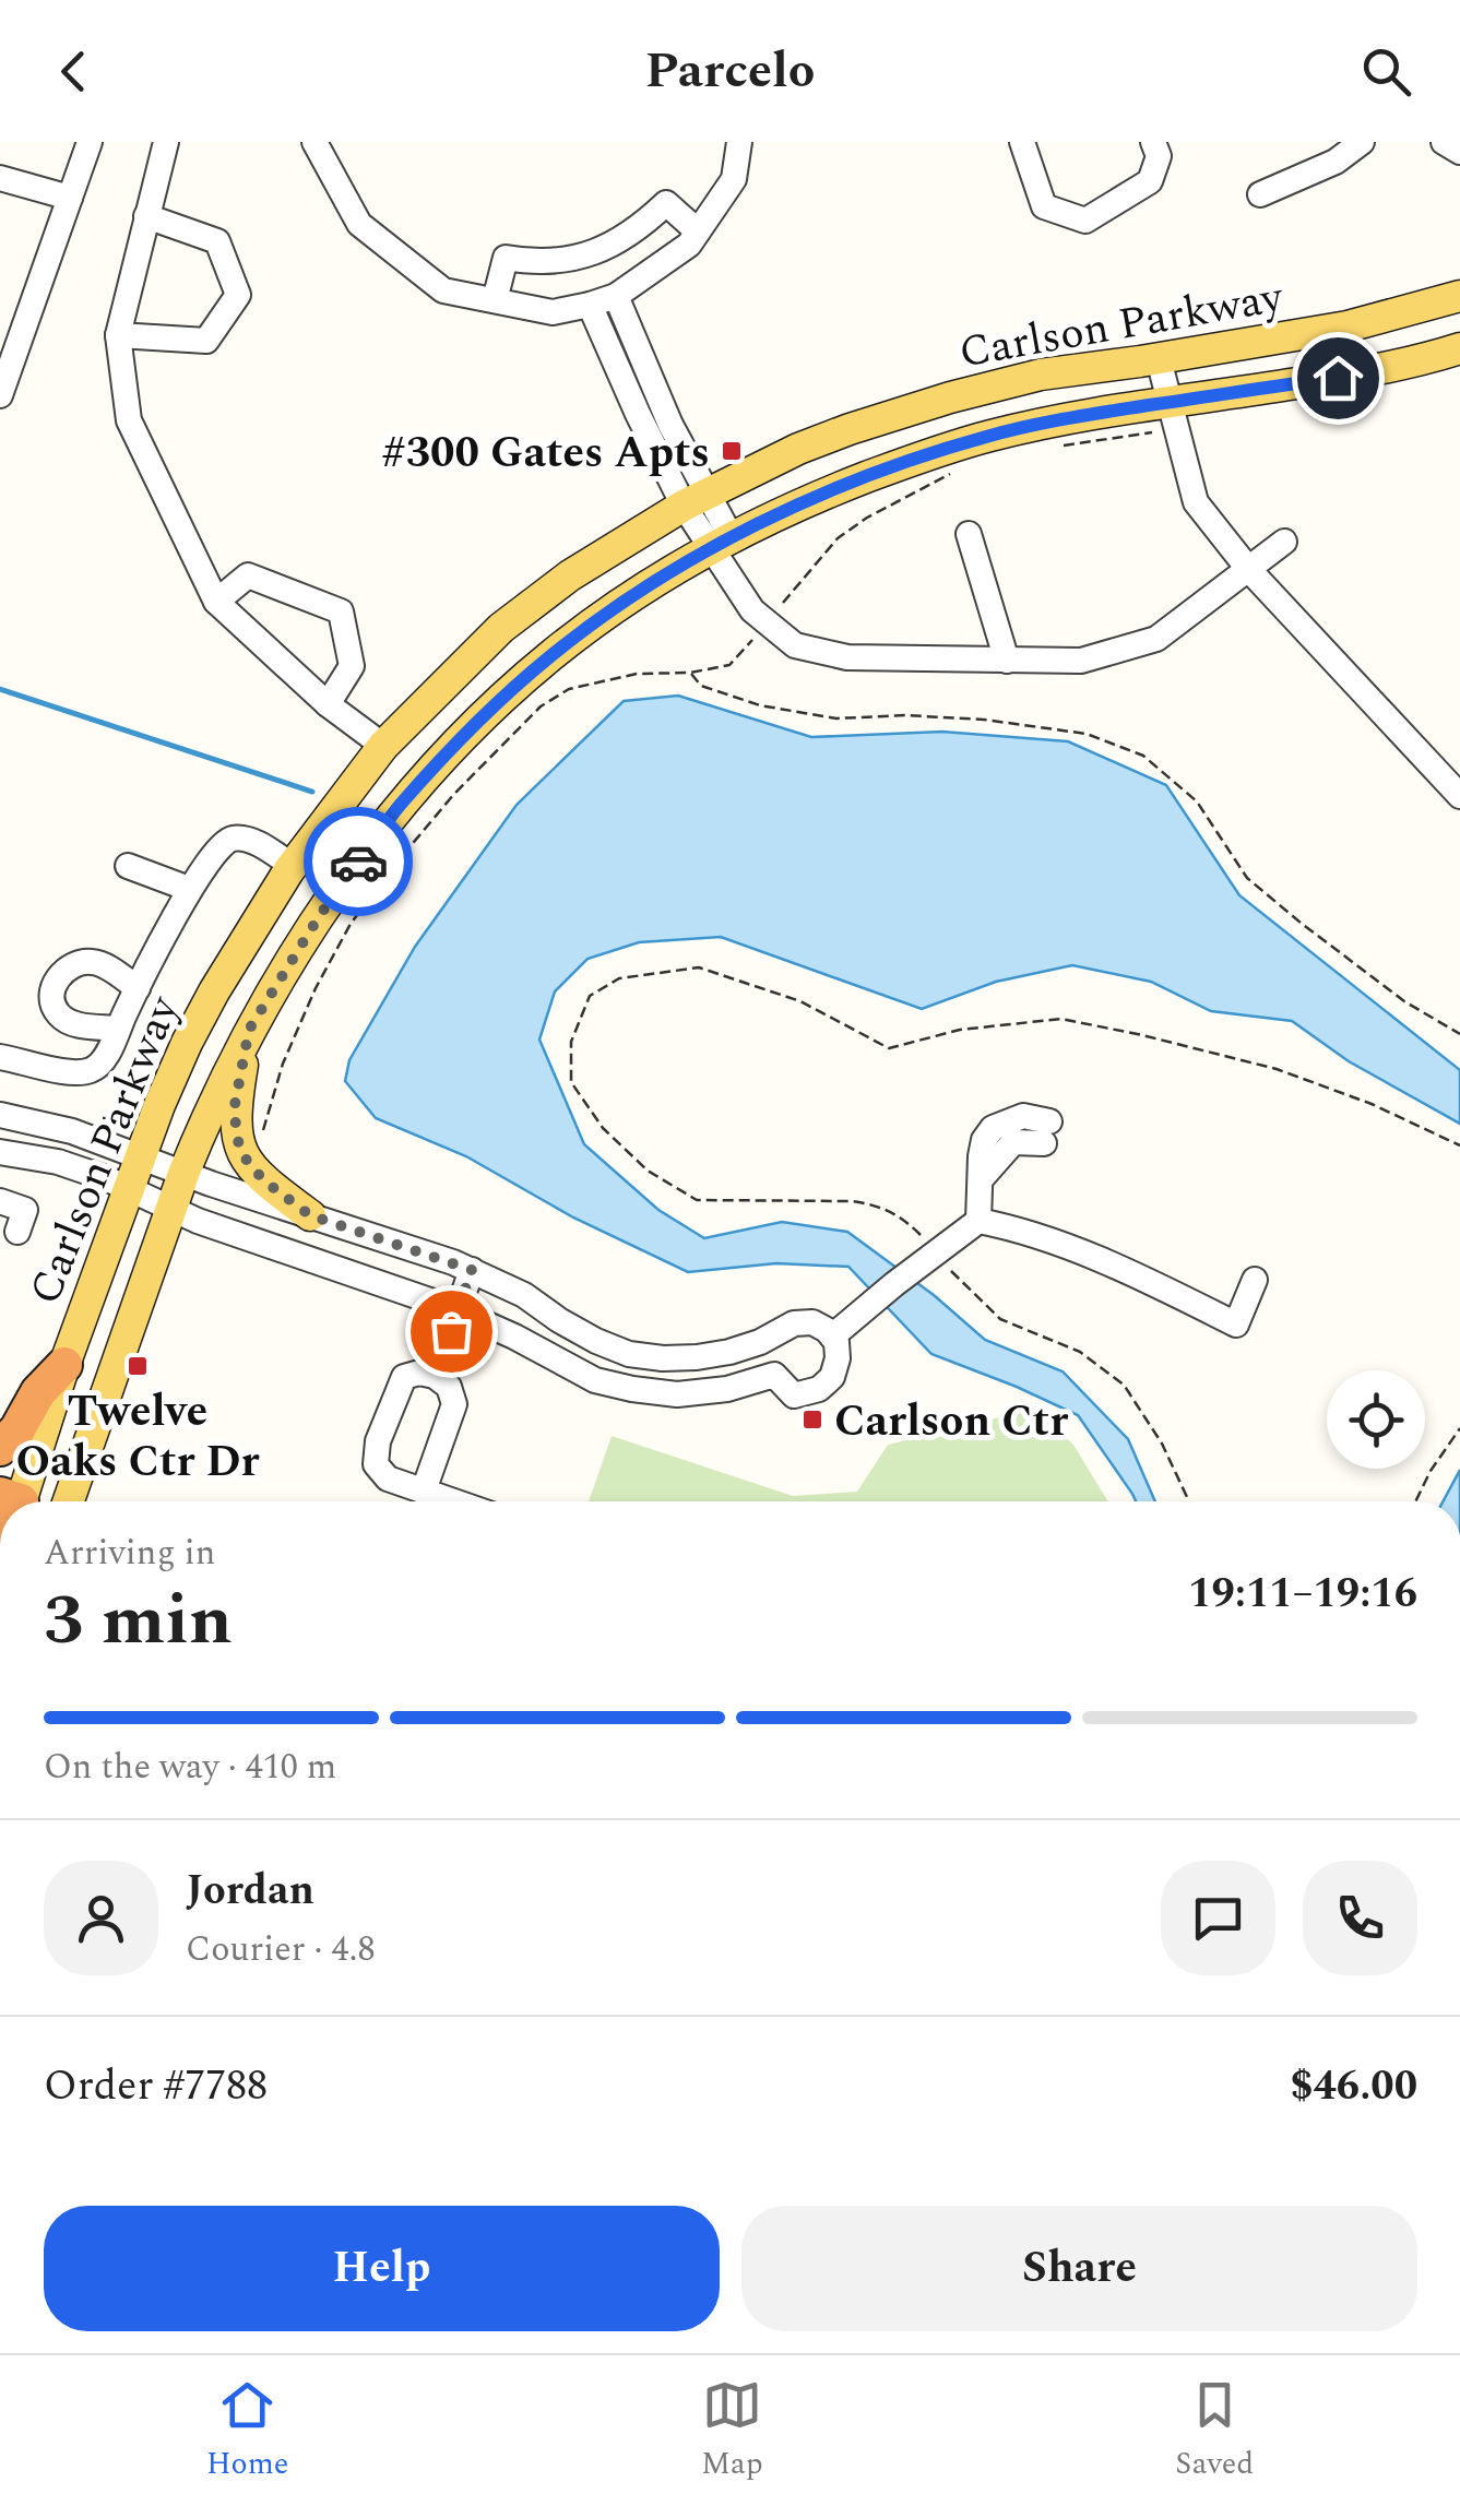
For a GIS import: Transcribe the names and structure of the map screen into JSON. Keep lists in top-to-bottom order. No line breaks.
{"streets":{"main road":["Carlson Parkway"]},"places":{"transit":["#300 Gates Apts","Twelve Oaks Ctr Dr","Carlson Ctr"]},"page":{"header":"Parcelo","heading":["3 min","Arriving in","19:11–19:16"],"panel":["Jordan","Courier · 4.8","Order #7788","$46.00"],"bar":"On the way · 410 m","buttons":["Help","Share"],"tabs":["Home","Map","Saved"]}}
